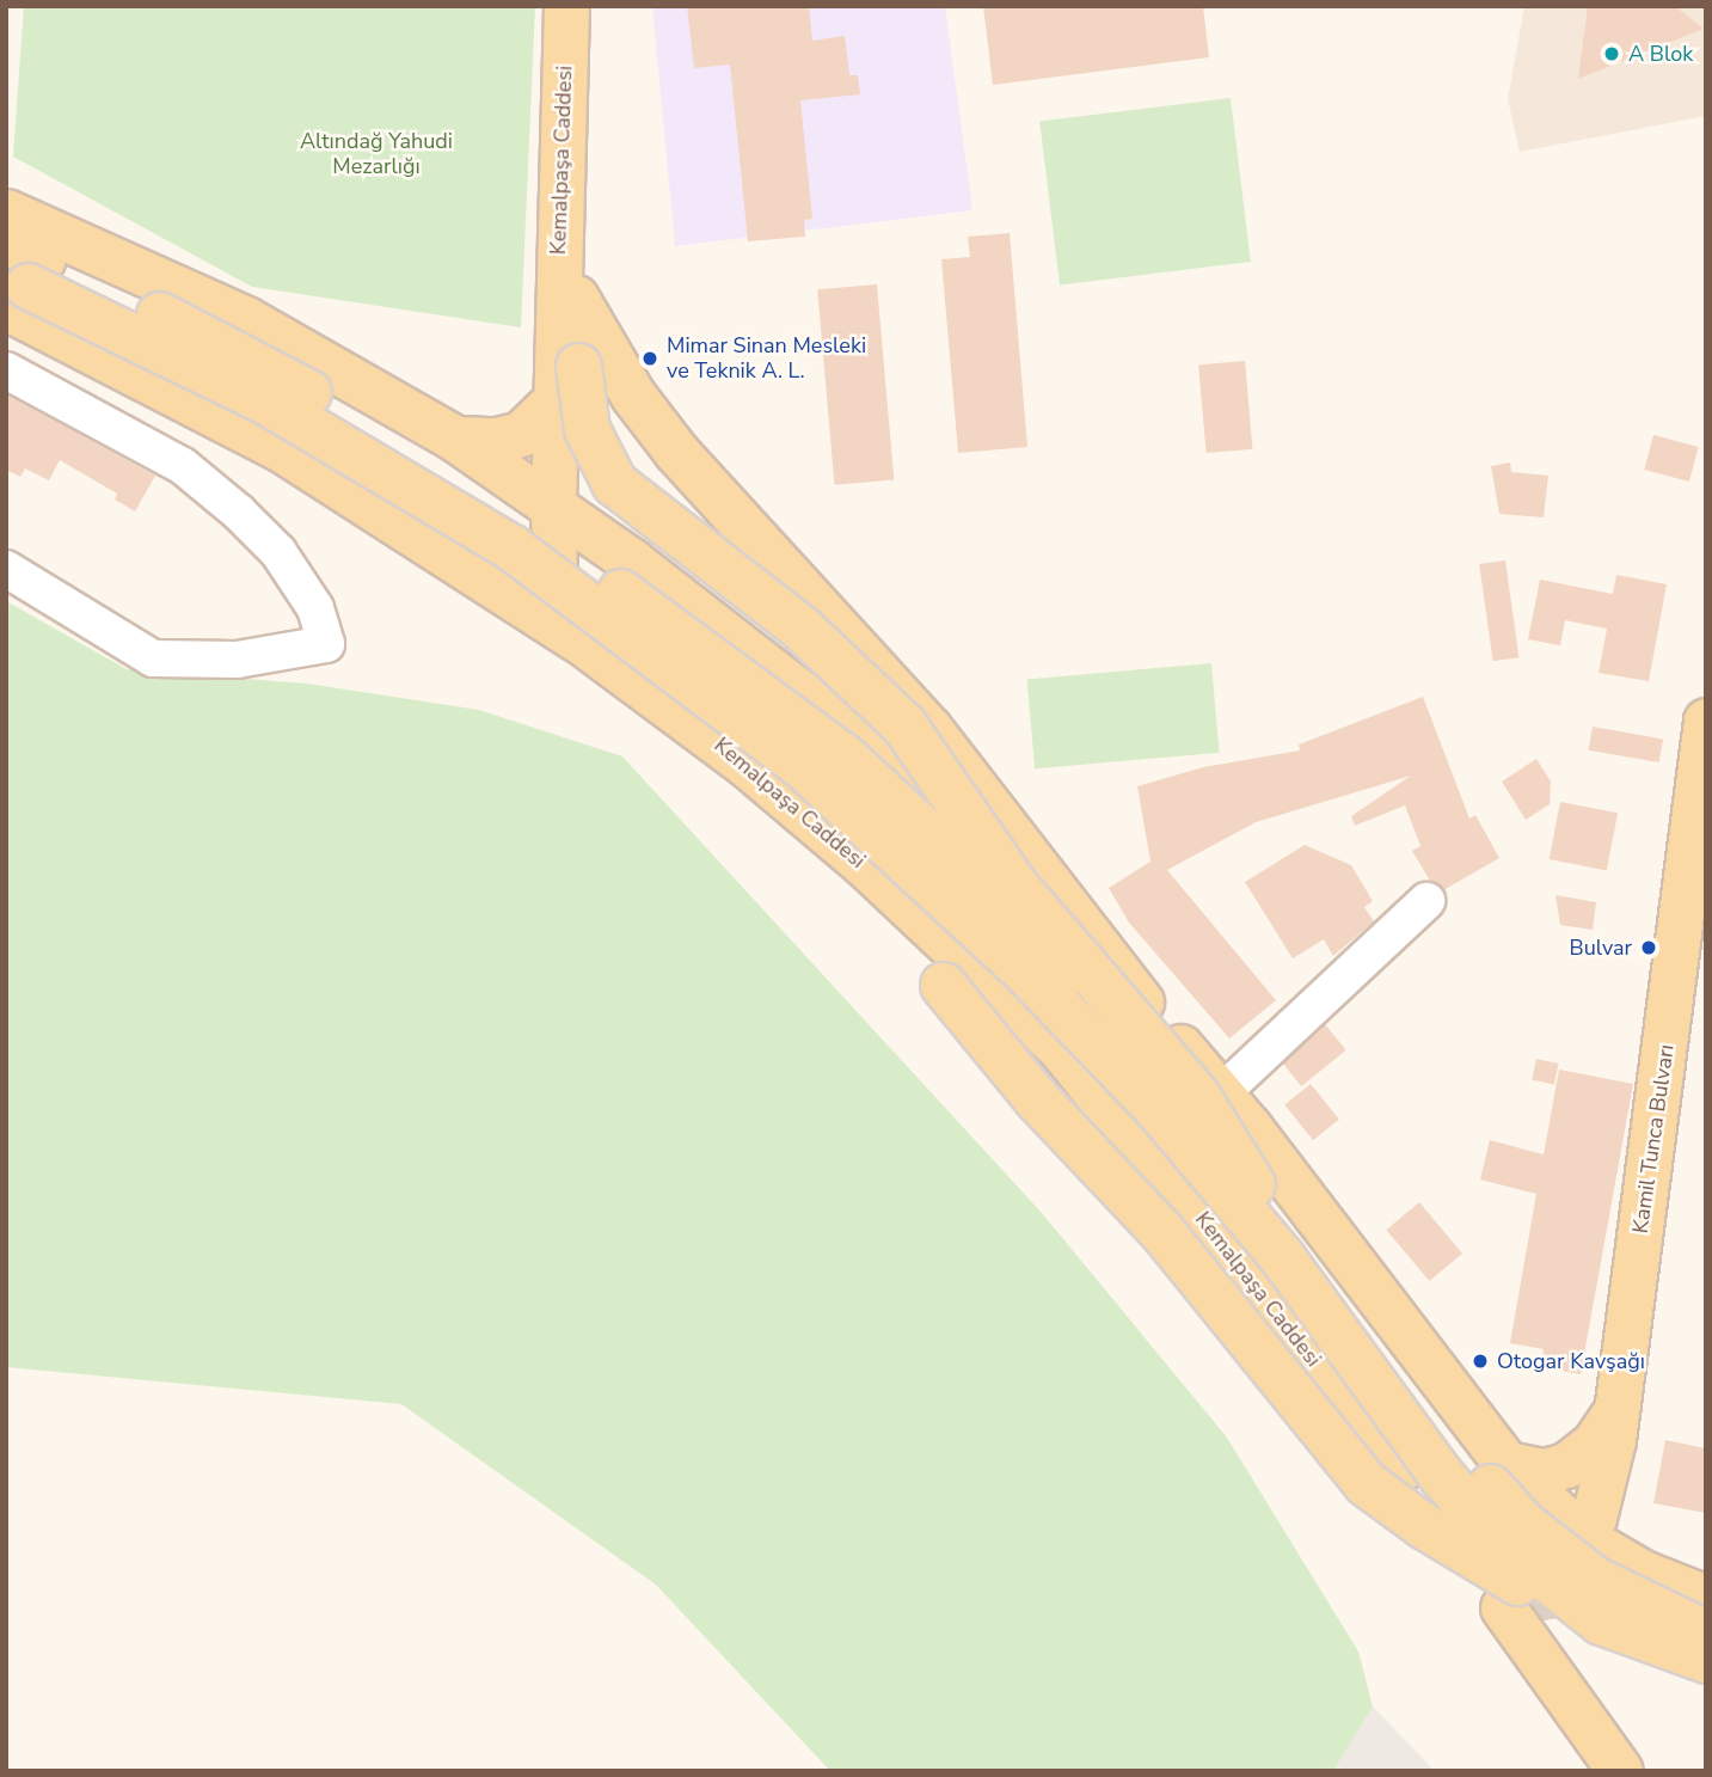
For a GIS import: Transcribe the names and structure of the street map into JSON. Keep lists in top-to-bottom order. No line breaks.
{"streets":{"main road":["Kemalpaşa Caddesi","Kamil Tunca Bulvarı"]},"parks":["Altındağ Yahudi Mezarlığı"],"places":["A Blok","Mimar Sinan Mesleki ve Teknik A. L.","Bulvar","Otogar Kavşağı"]}
